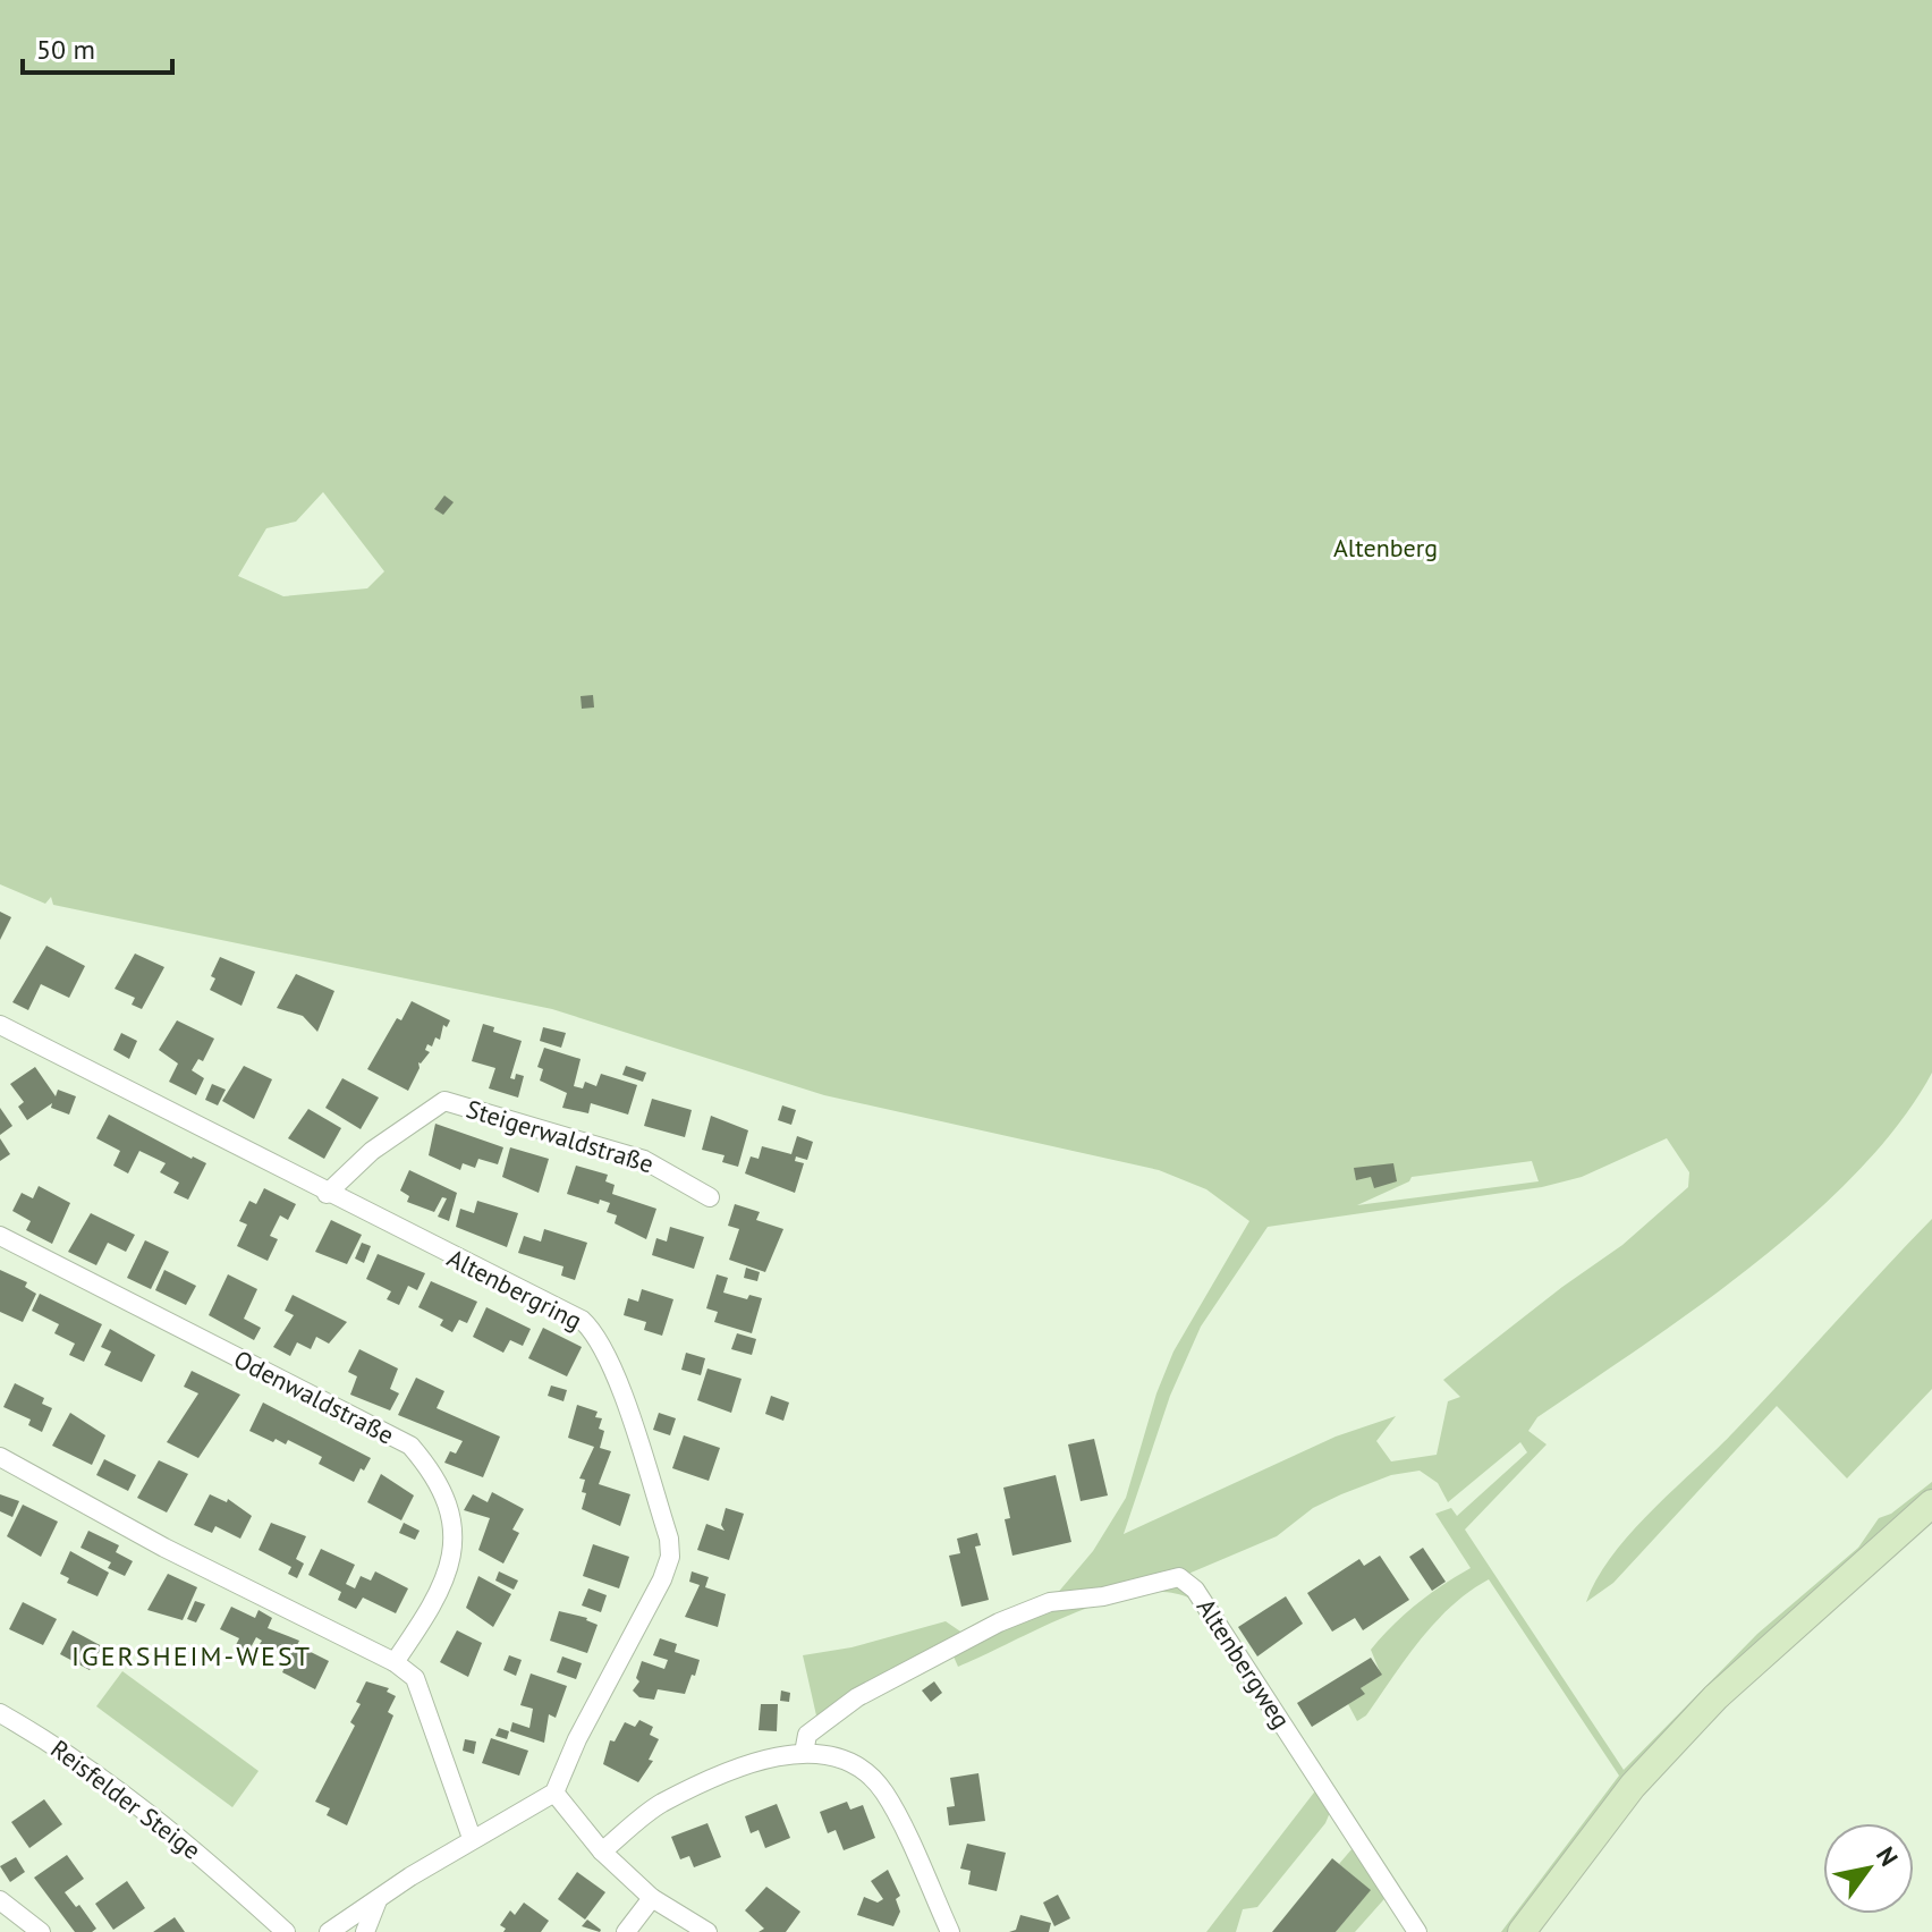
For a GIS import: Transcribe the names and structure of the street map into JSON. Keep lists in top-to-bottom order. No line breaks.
{"streets":{"street":["Steigerwaldstraße","Altenbergring","Odenwaldstraße","Altenbergweg","Reisfelder Steige"]},"crossings":[["Steigerwaldstraße","Altenbergring"]],"districts":["IGERSHEIM-WEST"],"parks":["Altenberg"],"scale_bar":"50 m","north":"top right"}
